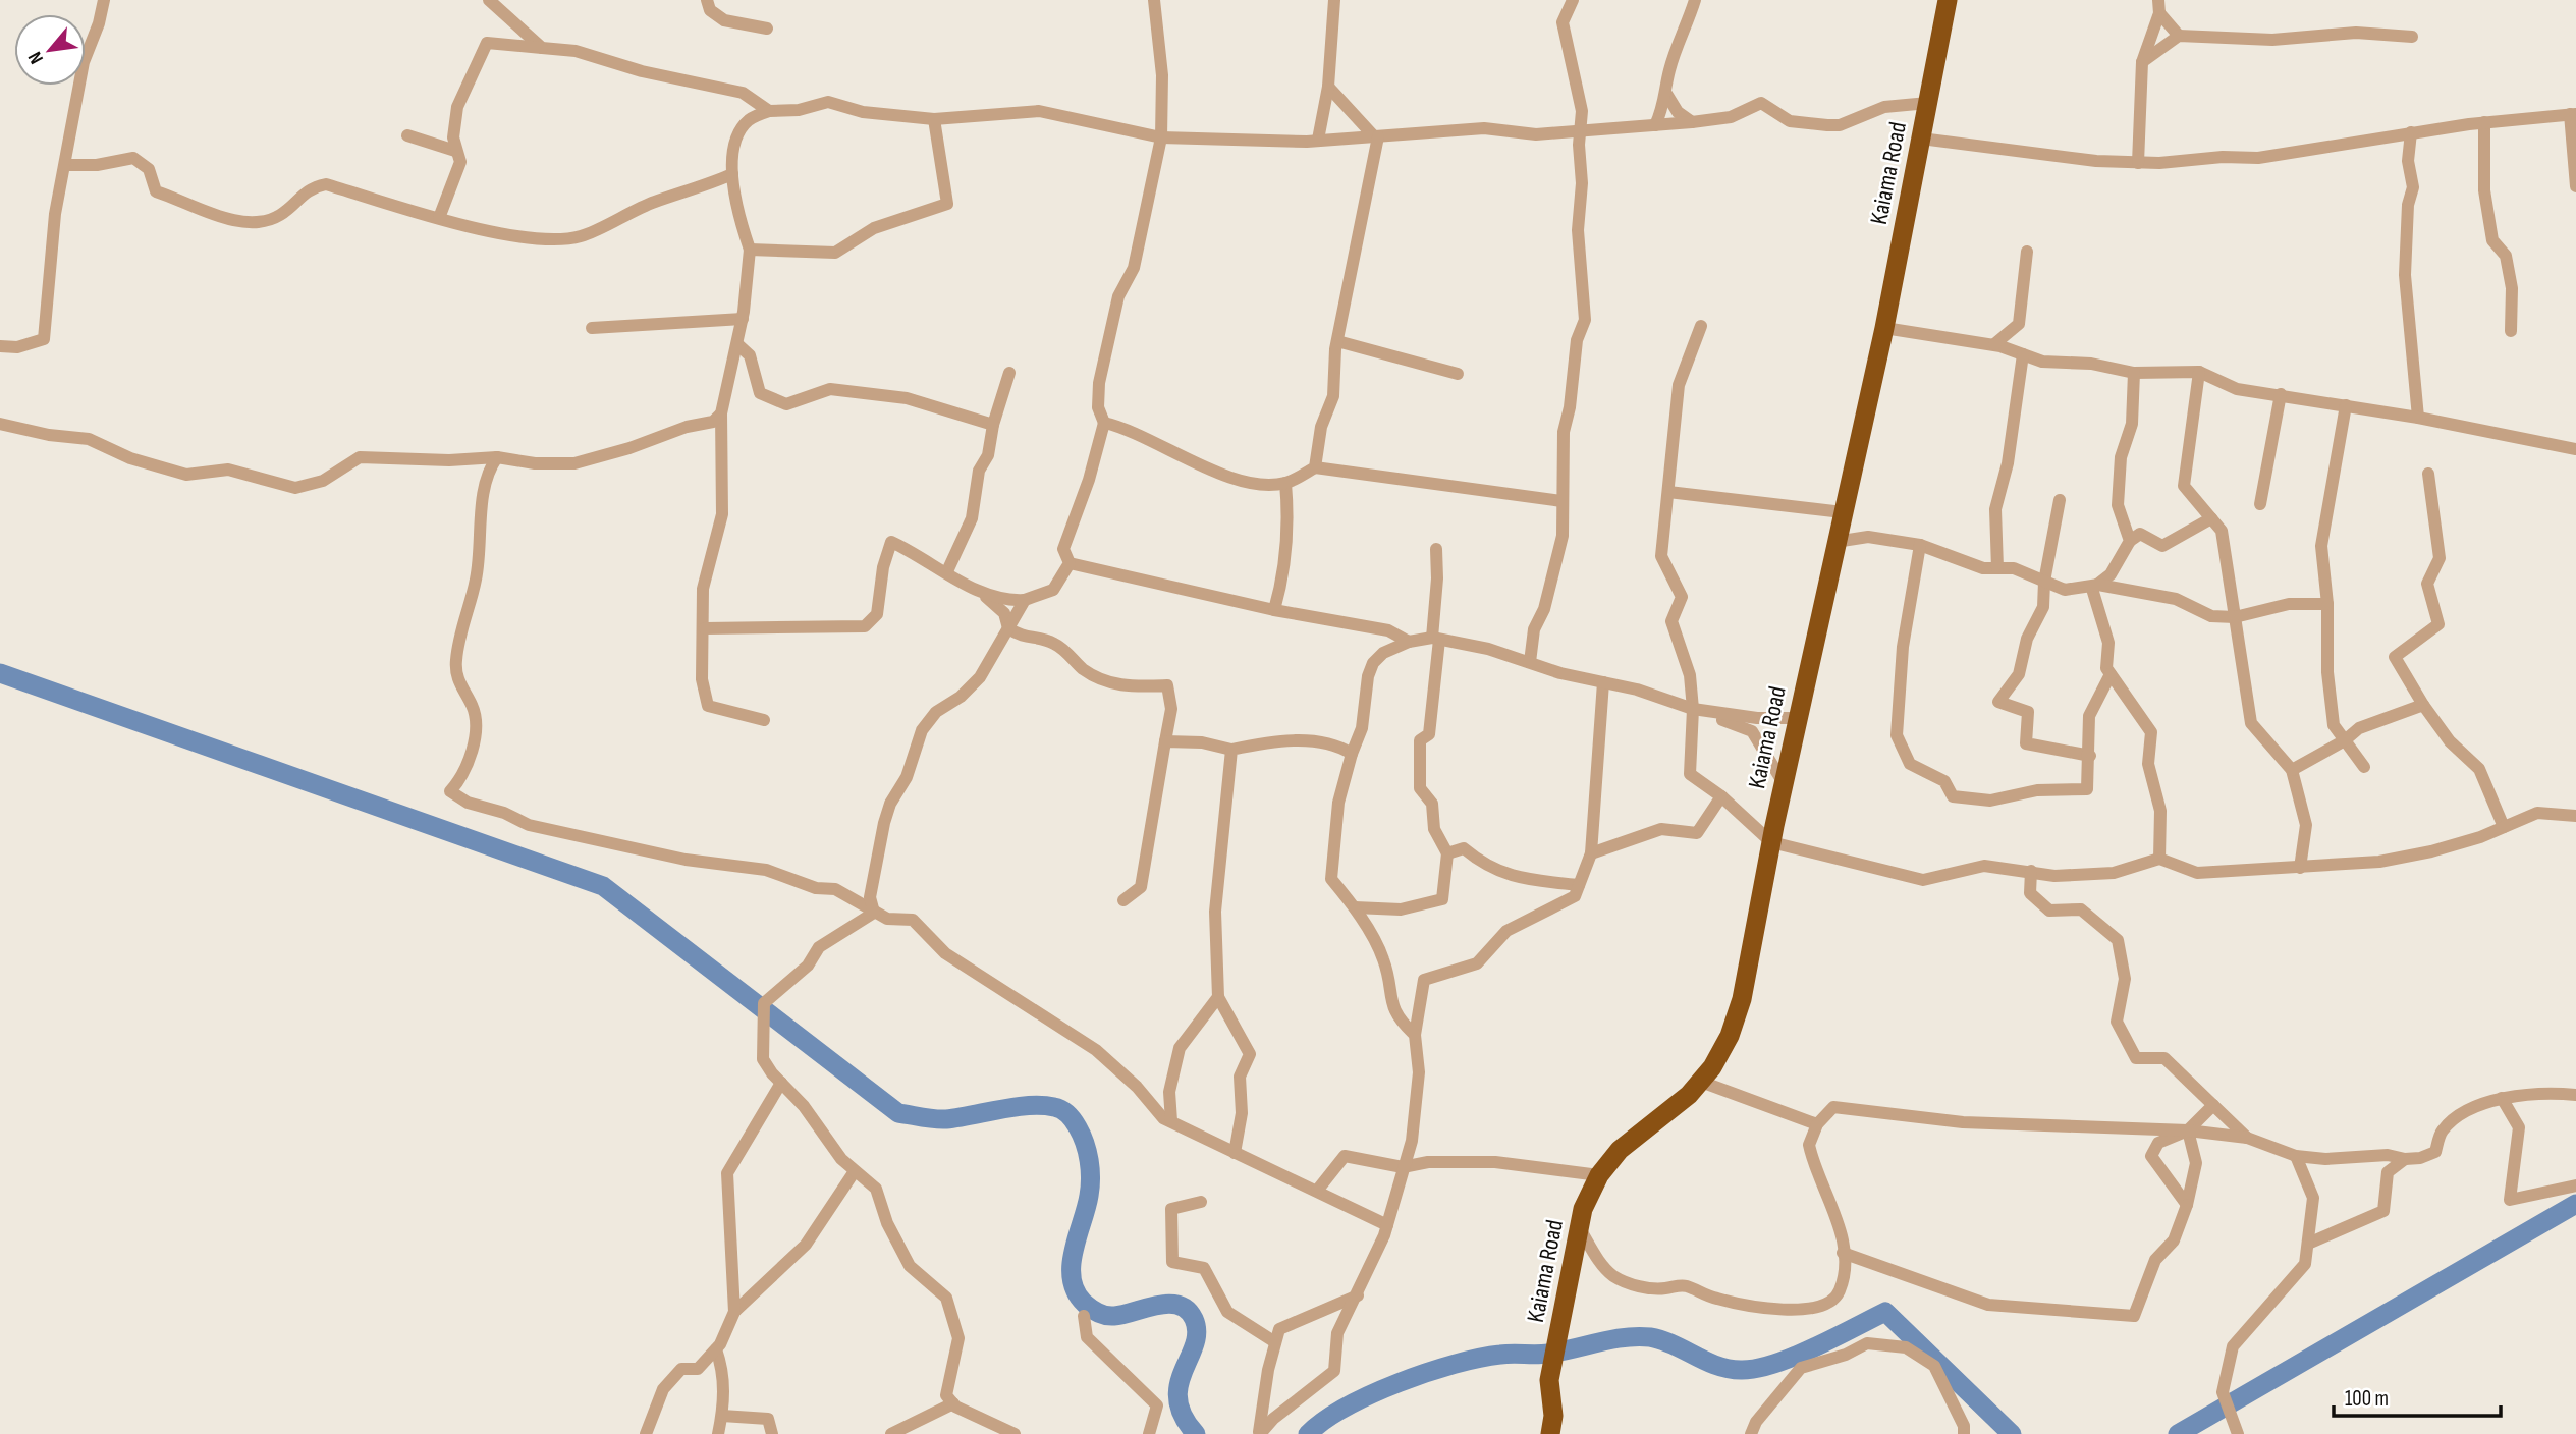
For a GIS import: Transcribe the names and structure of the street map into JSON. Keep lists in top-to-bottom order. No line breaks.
{"streets":{"highway":["Kaiama Road"]},"scale_bar":"100 m","north":"bottom left"}
